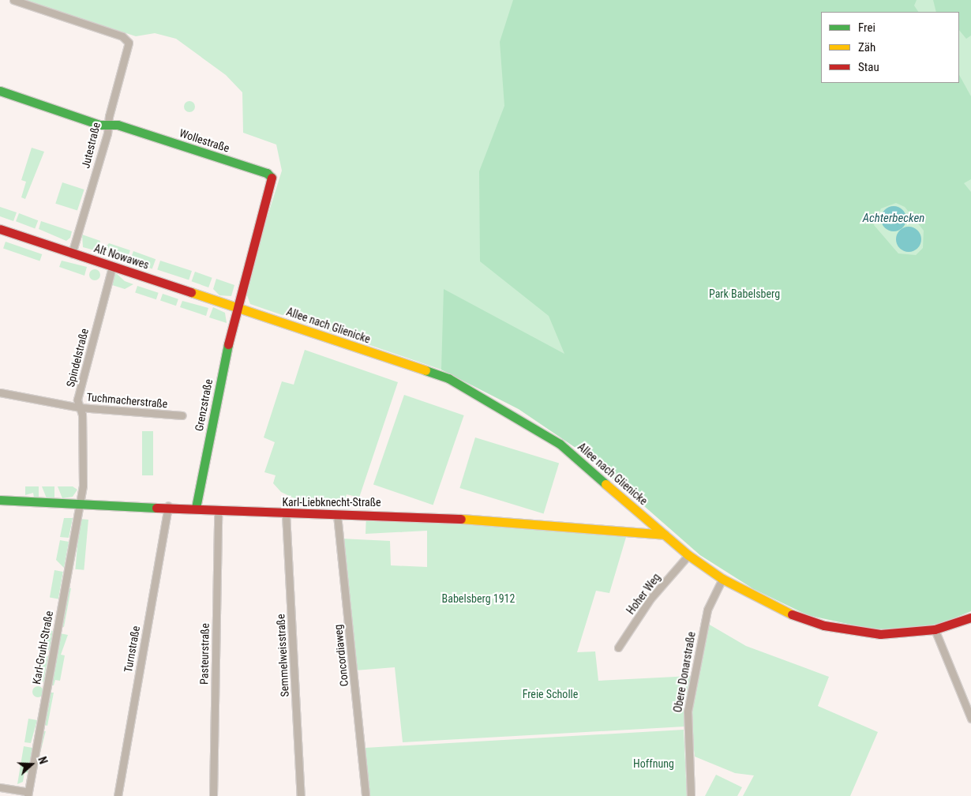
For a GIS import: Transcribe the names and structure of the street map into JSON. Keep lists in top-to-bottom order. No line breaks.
{"streets":{"street":["Wollestraße","Jutestraße","Alt Nowawes","Allee nach Glienicke","Spindelstraße","Tuchmacherstraße","Grenzstraße","Karl-Liebknecht-Straße","Hoher Weg","Karl-Gruhl-Straße","Turnstraße","Pasteurstraße","Semmelweisstraße","Concordiaweg","Obere Donarstraße"]},"crossings":[["Wollestraße","Jutestraße"],["Wollestraße","Alt Nowawes"],["Wollestraße","Allee nach Glienicke"],["Wollestraße","Grenzstraße"],["Jutestraße","Alt Nowawes"],["Alt Nowawes","Allee nach Glienicke"],["Alt Nowawes","Spindelstraße"],["Alt Nowawes","Grenzstraße"],["Allee nach Glienicke","Grenzstraße"],["Allee nach Glienicke","Karl-Liebknecht-Straße"],["Allee nach Glienicke","Hoher Weg"],["Allee nach Glienicke","Obere Donarstraße"],["Spindelstraße","Tuchmacherstraße"],["Spindelstraße","Karl-Liebknecht-Straße"],["Spindelstraße","Karl-Gruhl-Straße"],["Grenzstraße","Karl-Liebknecht-Straße"],["Karl-Liebknecht-Straße","Karl-Gruhl-Straße"],["Karl-Liebknecht-Straße","Turnstraße"],["Karl-Liebknecht-Straße","Pasteurstraße"],["Karl-Liebknecht-Straße","Semmelweisstraße"],["Karl-Liebknecht-Straße","Concordiaweg"]],"water":["Achterbecken"],"parks":["Park Babelsberg","Babelsberg 1912","Freie Scholle","Hoffnung"],"legend":["Frei","Zäh","Stau"],"north":"right"}
